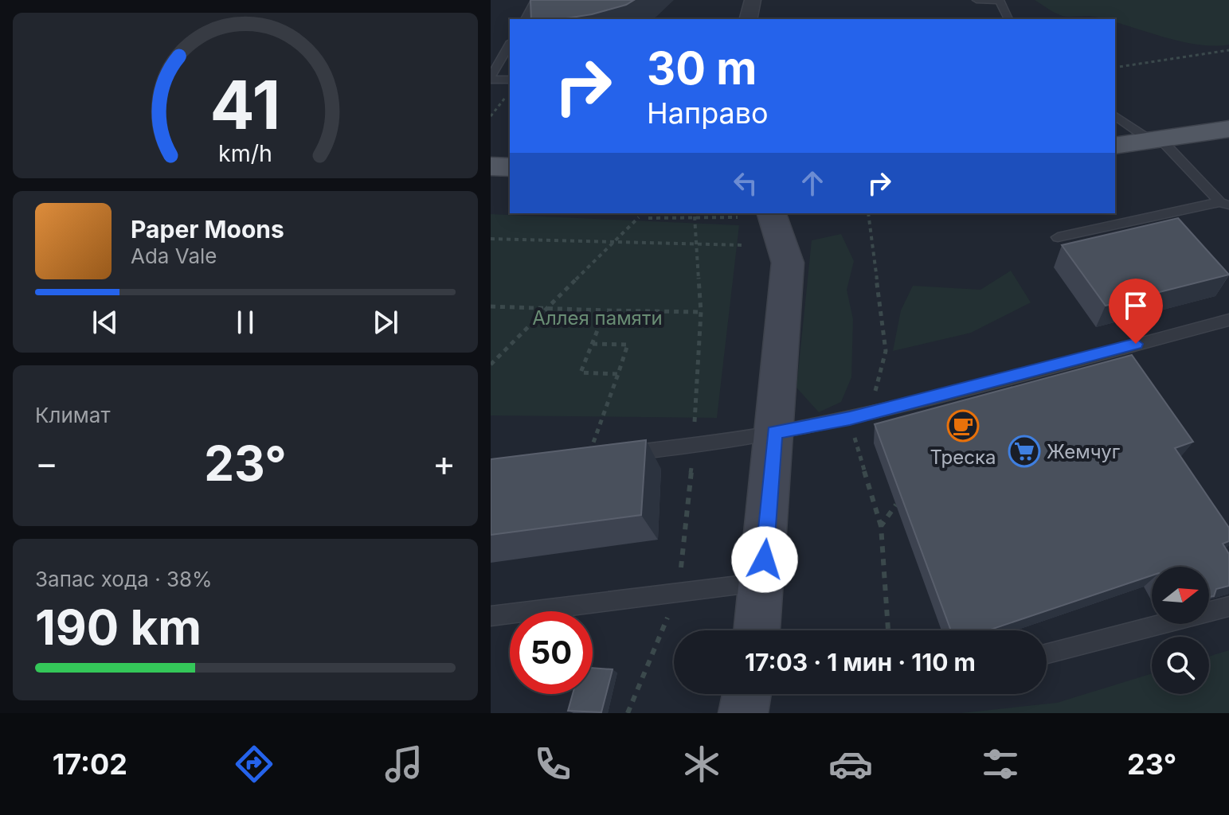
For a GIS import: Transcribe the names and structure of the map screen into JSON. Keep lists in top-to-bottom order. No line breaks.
{"parks":["Аллея памяти"],"places":{"cafe":["Треска"],"supermarket":["Жемчуг"]},"north":"right","page":{"turn":["30 m","Направо"],"song":["Paper Moons","Ada Vale"],"tile":["Климат",["Запас хода · 38%","190 km"]],"heat":["−","23°","+"],"limit":"50","trip":"17:03 · 1 мин · 110 m","tabs":["17:02","23°"],"gauge":["41","km/h"]}}
